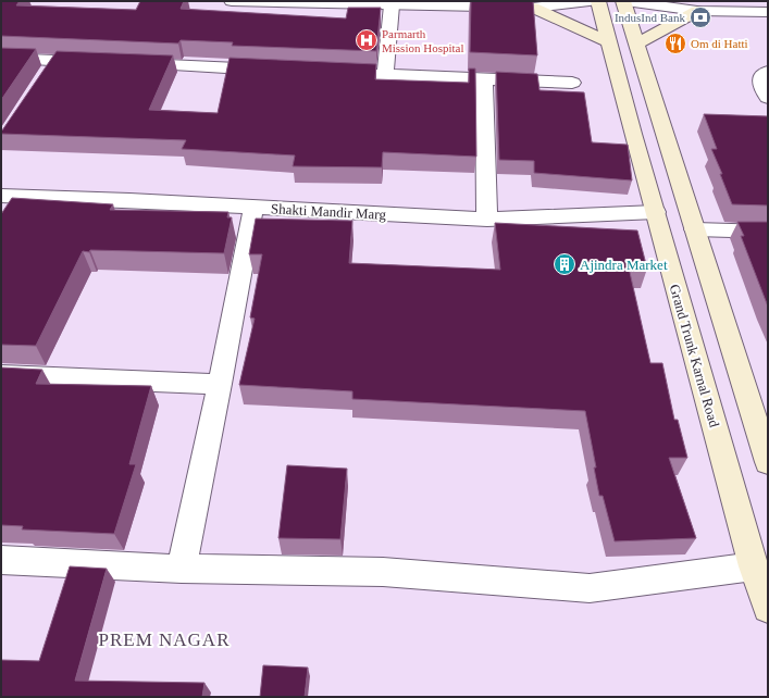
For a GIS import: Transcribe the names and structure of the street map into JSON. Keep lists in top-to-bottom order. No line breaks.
{"streets":{"main road":["Grand Trunk Karnal Road"],"street":["Shakti Mandir Marg"]},"crossings":[["Shakti Mandir Marg","Grand Trunk Karnal Road"]],"districts":["PREM NAGAR"],"places":{"bank":["IndusInd Bank"],"hospital":["Parmarth Mission Hospital"],"restaurant":["Om di Hatti"],"building":["Ajindra Market"]}}
